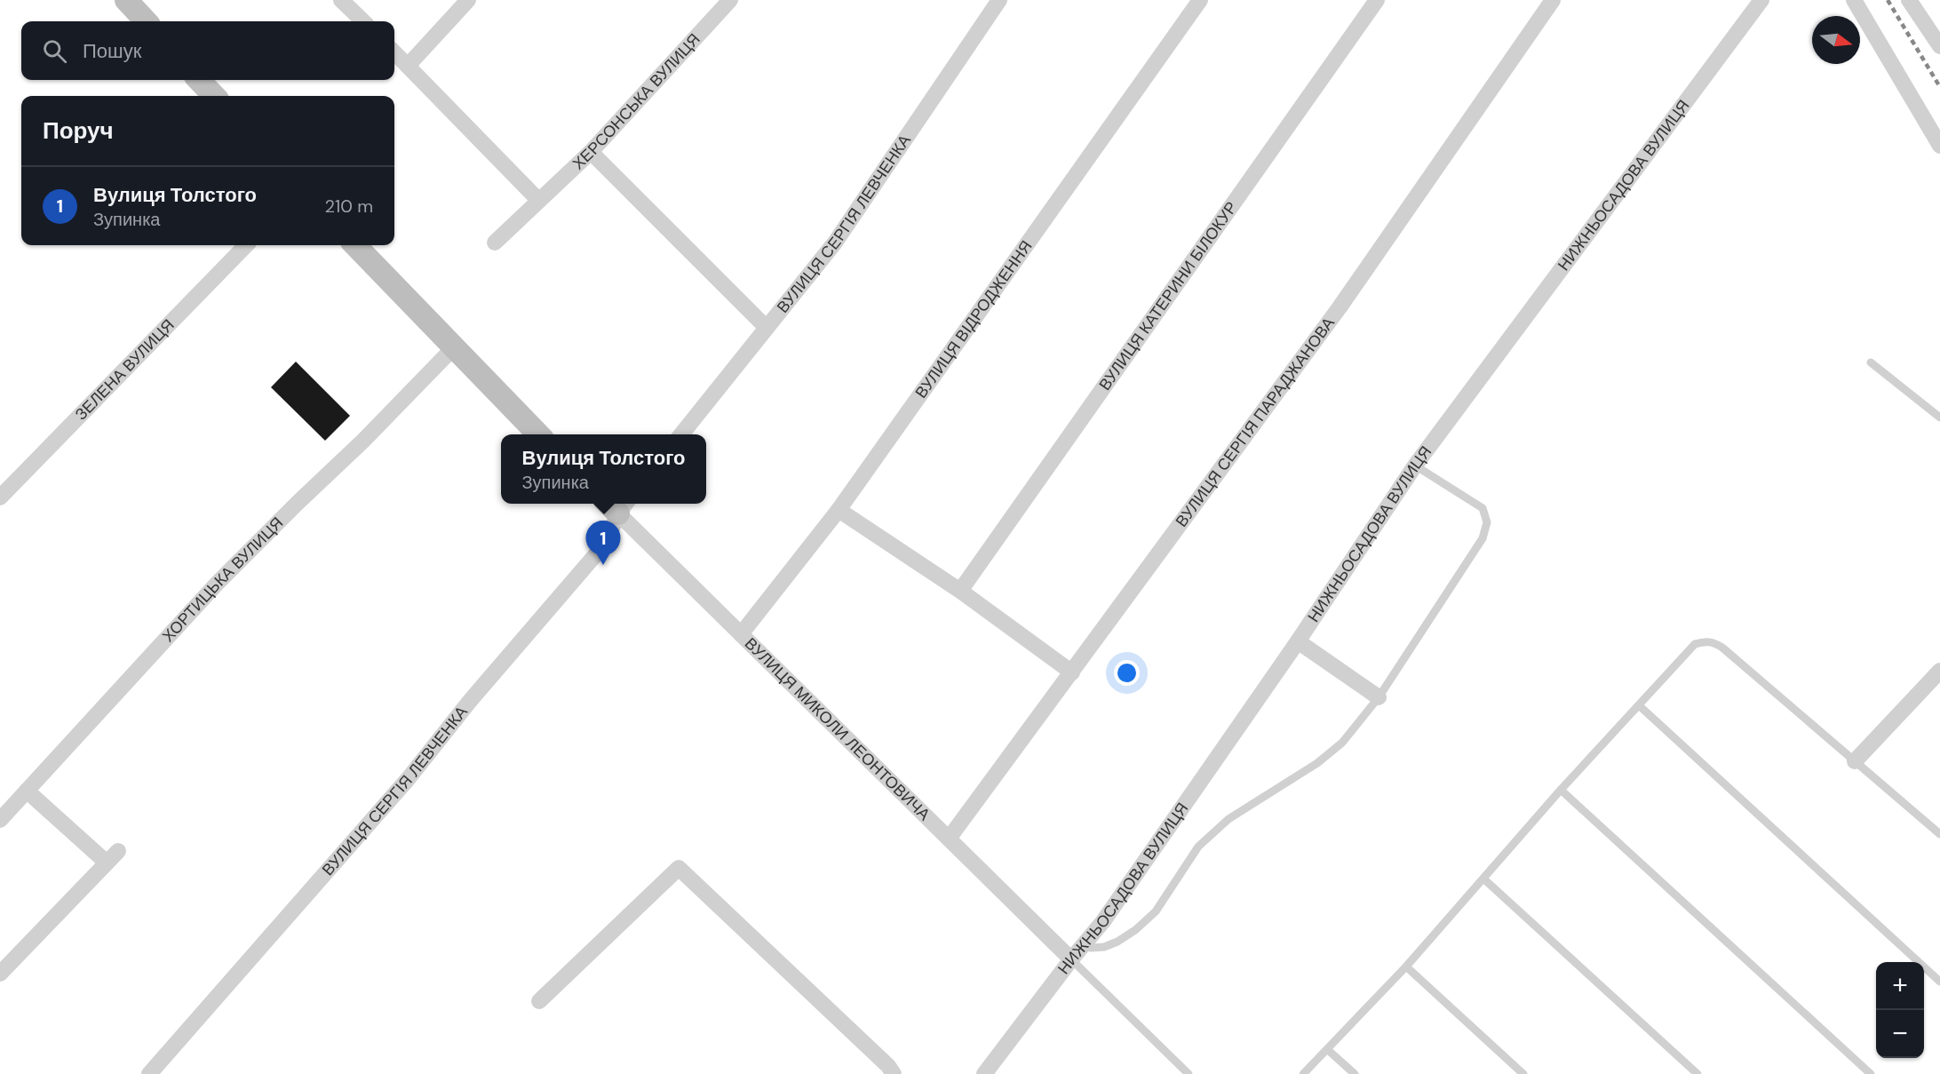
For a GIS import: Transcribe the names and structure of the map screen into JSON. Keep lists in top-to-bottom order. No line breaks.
{"streets":{"street":["ХЕРСОНСЬКА ВУЛИЦЯ","НИЖНЬОСАДОВА ВУЛИЦЯ","ВУЛИЦЯ СЕРГІЯ ЛЕВЧЕНКА","ВУЛИЦЯ КАТЕРИНИ БІЛОКУР","ВУЛИЦЯ ВІДРОДЖЕННЯ","ЗЕЛЕНА ВУЛИЦЯ","ВУЛИЦЯ СЕРГІЯ ПАРАДЖАНОВА","ХОРТИЦЬКА ВУЛИЦЯ","ВУЛИЦЯ МИКОЛИ ЛЕОНТОВИЧА"]},"crossings":[["НИЖНЬОСАДОВА ВУЛИЦЯ","ВУЛИЦЯ МИКОЛИ ЛЕОНТОВИЧА"],["ВУЛИЦЯ СЕРГІЯ ЛЕВЧЕНКА","ВУЛИЦЯ МИКОЛИ ЛЕОНТОВИЧА"],["ВУЛИЦЯ ВІДРОДЖЕННЯ","ВУЛИЦЯ МИКОЛИ ЛЕОНТОВИЧА"],["ВУЛИЦЯ СЕРГІЯ ПАРАДЖАНОВА","ВУЛИЦЯ МИКОЛИ ЛЕОНТОВИЧА"]],"north":"right","page":{"search":"Пошук","heading":"Поруч","list":[{"mark":"1","name":"Вулиця Толстого","note":"Зупинка","value":"210 m"}],"popup":["Вулиця Толстого","Зупинка"],"pins":"1","map_buttons":["+","−"]}}
